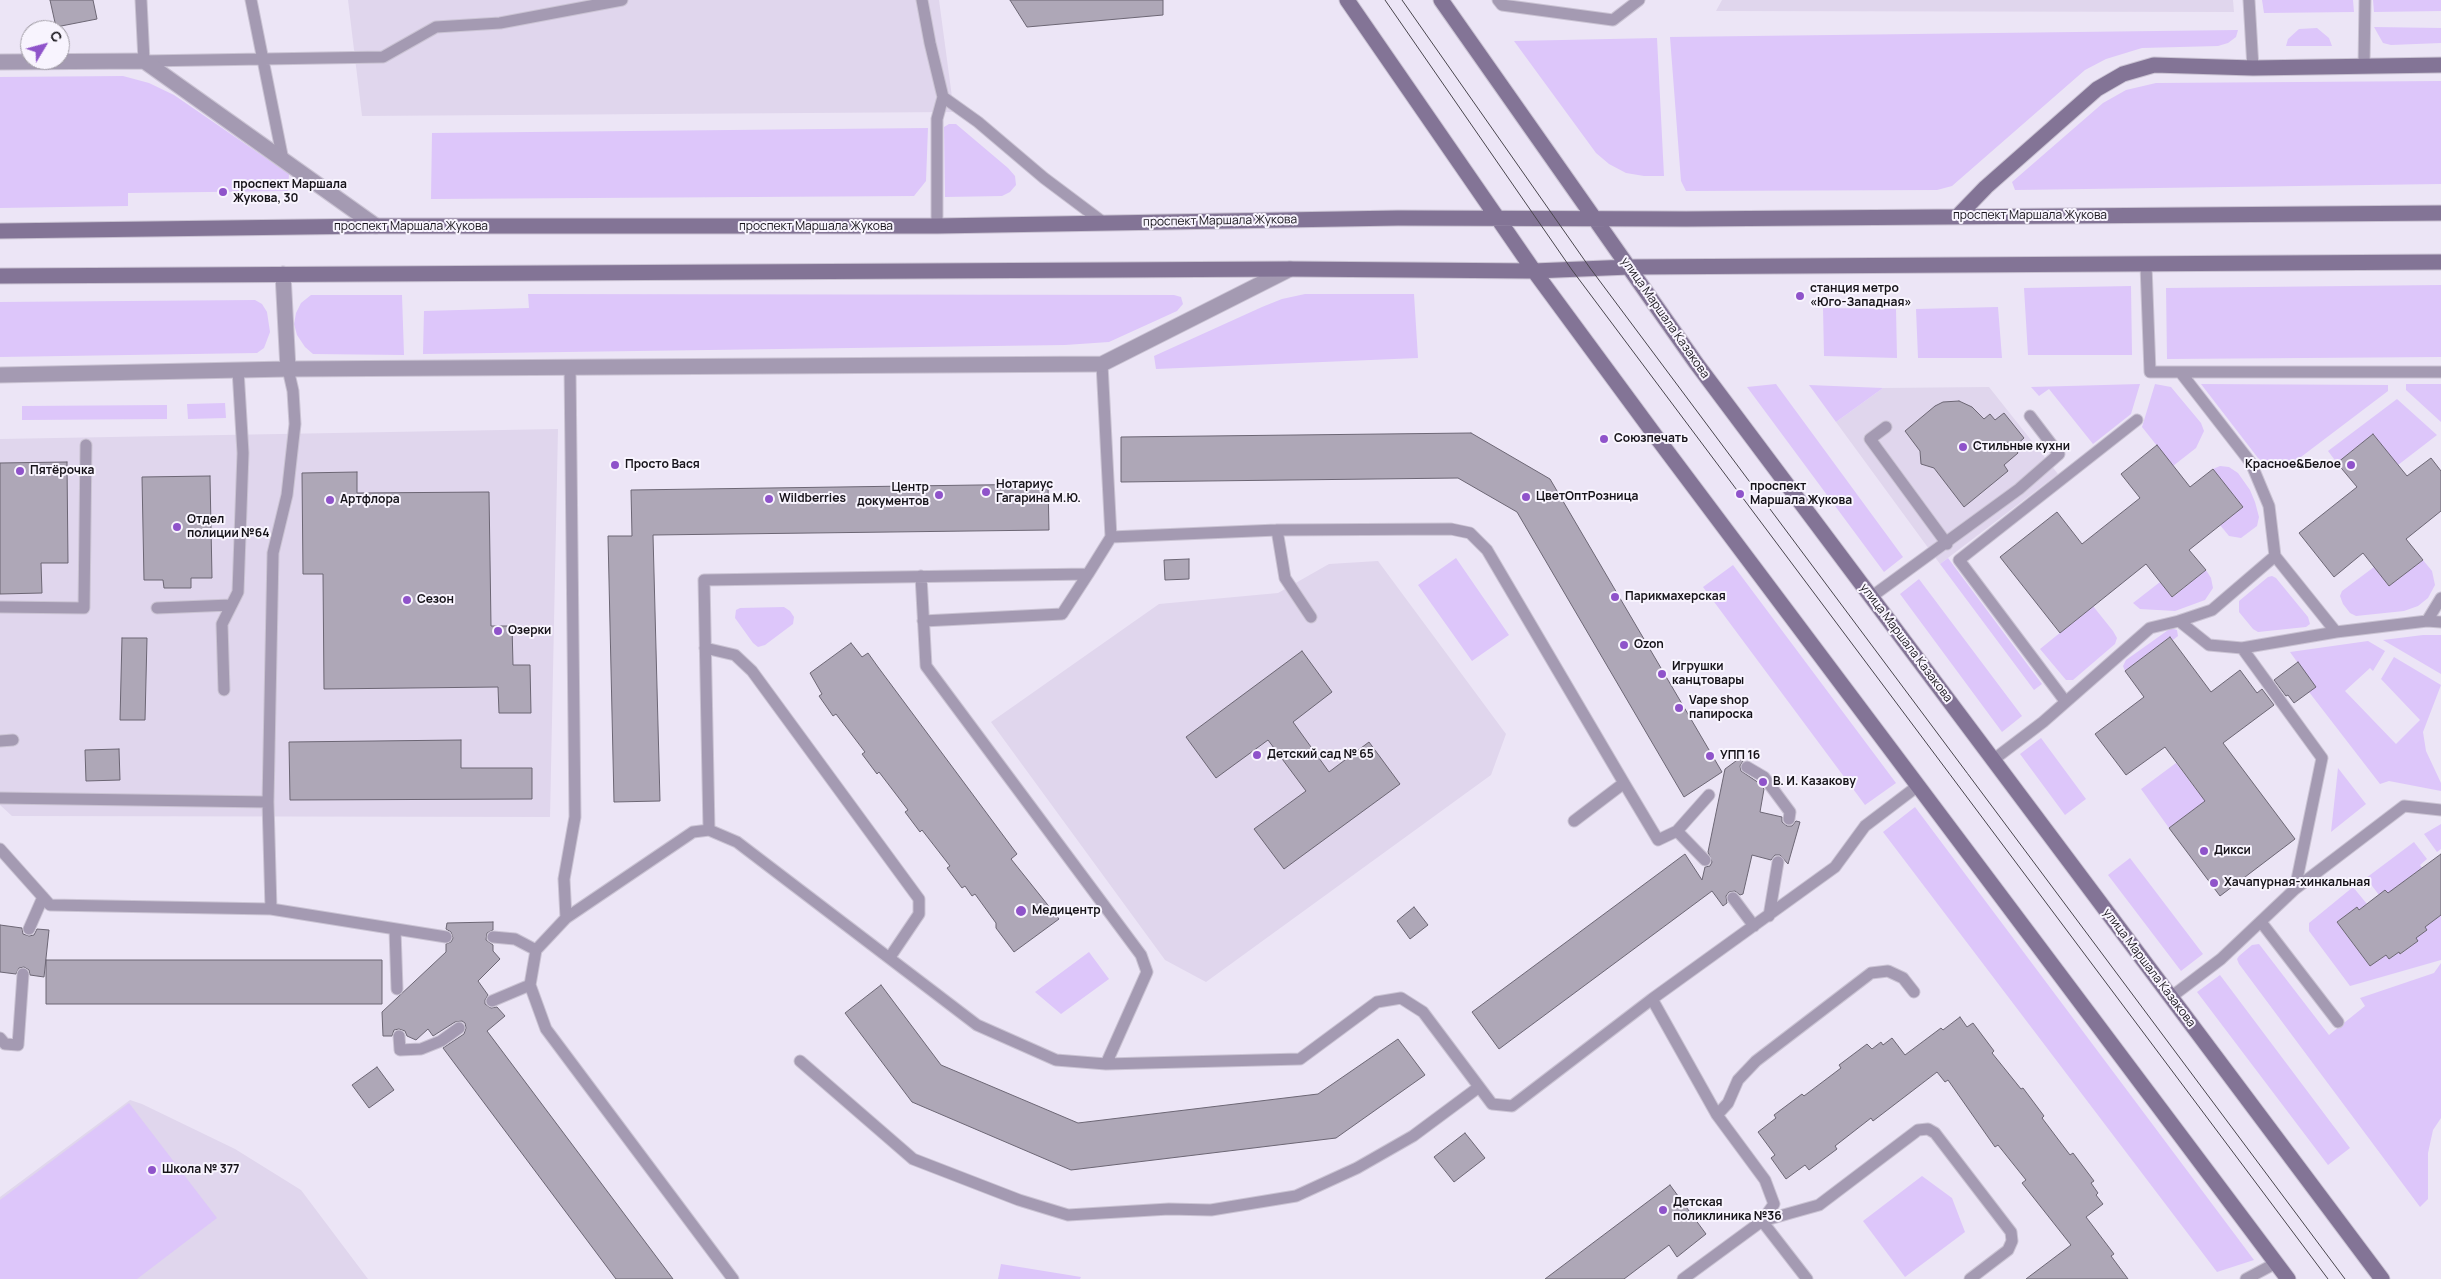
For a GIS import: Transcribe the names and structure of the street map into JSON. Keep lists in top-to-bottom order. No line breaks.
{"streets":{"main road":["проспект Маршала Жукова","улица Маршала Казакова"]},"crossings":[["проспект Маршала Жукова","улица Маршала Казакова"]],"places":["проспект Маршала Жукова, 30","станция метро «Юго-Западная»","Союзпечать","Стильные кухни","Просто Вася","Красное&Белое","Пятёрочка","Нотариус Гагарина М.Ю.","проспект Маршала Жукова","Центр документов","ЦветОптРозница","Wildberries","Артфлора","Отдел полиции №64","Парикмахерская","Сезон","Озерки","Ozon","Игрушки канцтовары","Vape shop папироска","Детский сад № 65","УПП 16","В. И. Казакову","Дикси","Хачапурная-хинкальная","Медицентр","Школа № 377","Детская поликлиника №36"],"north":"top right"}
